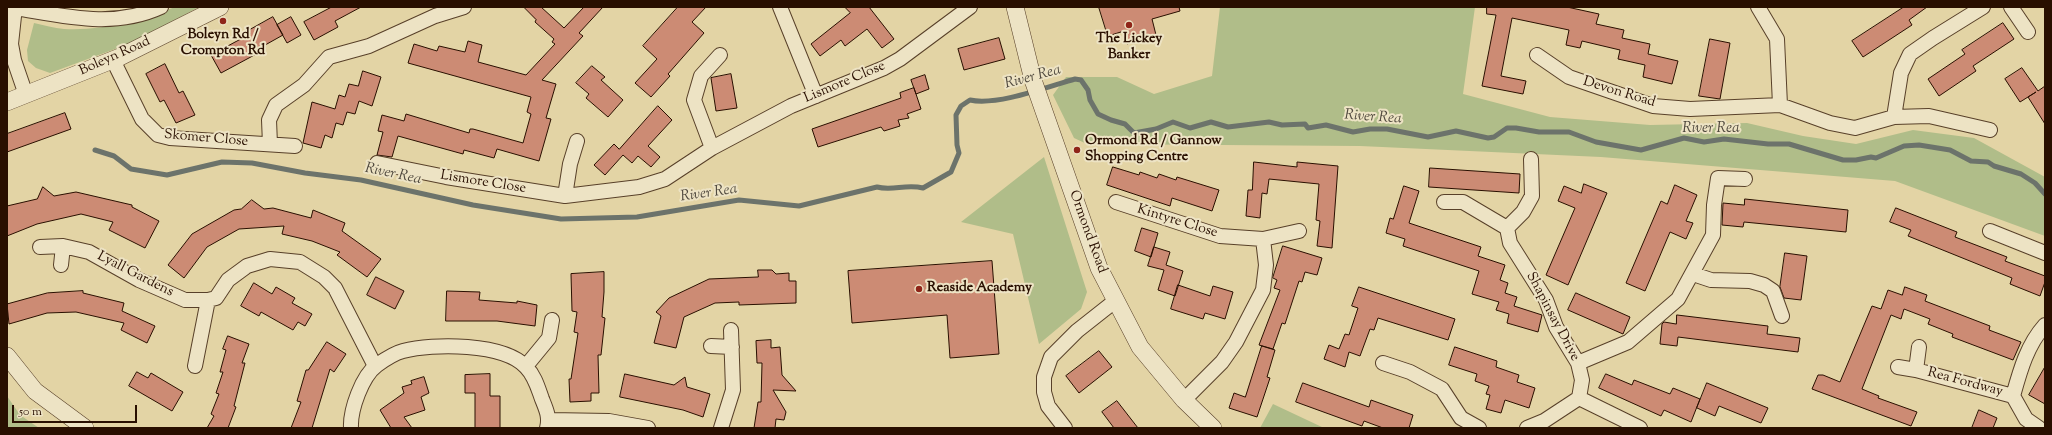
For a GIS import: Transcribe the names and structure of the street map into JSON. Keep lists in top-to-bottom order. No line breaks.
{"streets":{"street":["Boleyn Road","Lismore Close","Devon Road","Skomer Close","Kintyre Close","Ormond Road","Lyall Gardens","Shapinsay Drive","Rea Fordway"]},"crossings":[["Boleyn Road","Skomer Close"]],"water":["River Rea"],"places":["Boleyn Rd / Crompton Rd","The Lickey Banker","Ormond Rd / Gannow Shopping Centre","Reaside Academy"],"scale_bar":"50 m"}
